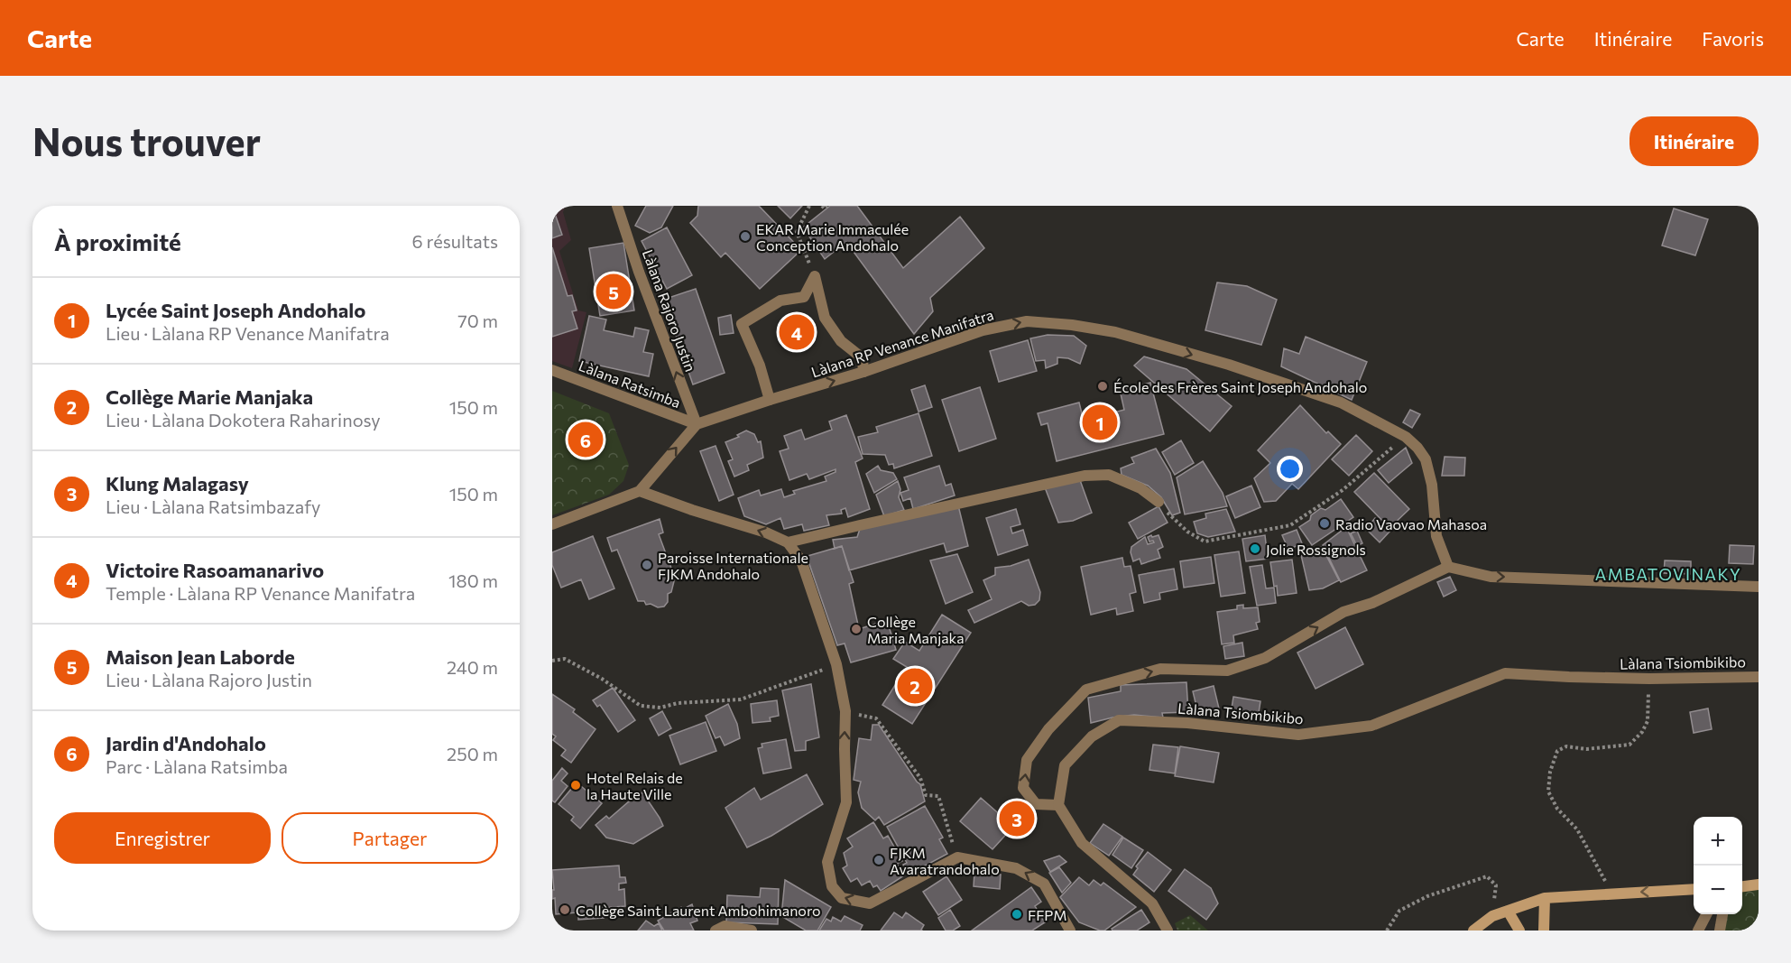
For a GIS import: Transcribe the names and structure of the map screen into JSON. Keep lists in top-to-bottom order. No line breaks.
{"streets":{"street":["Làlana Rajoro Justin","Làlana RP Venance Manifatra","Làlana Ratsimba","Làlana Tsiombikibo"]},"crossings":[["Làlana Rajoro Justin","Làlana RP Venance Manifatra"],["Làlana Rajoro Justin","Làlana Ratsimba"],["Làlana RP Venance Manifatra","Làlana Ratsimba"]],"one_way":["Làlana Rajoro Justin","Làlana RP Venance Manifatra"],"districts":["AMBATOVINAKY"],"places":["EKAR Marie Immaculée Conception Andohalo","École des Frères Saint Joseph Andohalo","Radio Vaovao Mahasoa","Jolie Rossignols","Paroisse Internationale FJKM Andohalo","Collège Maria Manjaka","Hotel Relais de la Haute Ville","FJKM Avaratrandohalo","Collège Saint Laurent Ambohimanoro","FFPM"],"page":{"header":"Carte","nav":["Carte","Itinéraire","Favoris"],"buttons":["Itinéraire",["Enregistrer","Partager"]],"title":"Nous trouver","heading":["À proximité","6 résultats"],"pins":["5","4","1","6","2","3"],"list":[{"mark":"1","name":"Lycée Saint Joseph Andohalo","note":"Lieu · Làlana RP Venance Manifatra","value":"70 m"},{"mark":"2","name":"Collège Marie Manjaka","note":"Lieu · Làlana Dokotera Raharinosy","value":"150 m"},{"mark":"3","name":"Klung Malagasy","note":"Lieu · Làlana Ratsimbazafy","value":"150 m"},{"mark":"4","name":"Victoire Rasoamanarivo","note":"Temple · Làlana RP Venance Manifatra","value":"180 m"},{"mark":"5","name":"Maison Jean Laborde","note":"Lieu · Làlana Rajoro Justin","value":"240 m"},{"mark":"6","name":"Jardin d'Andohalo","note":"Parc · Làlana Ratsimba","value":"250 m"}],"map_buttons":["+","−"]}}
